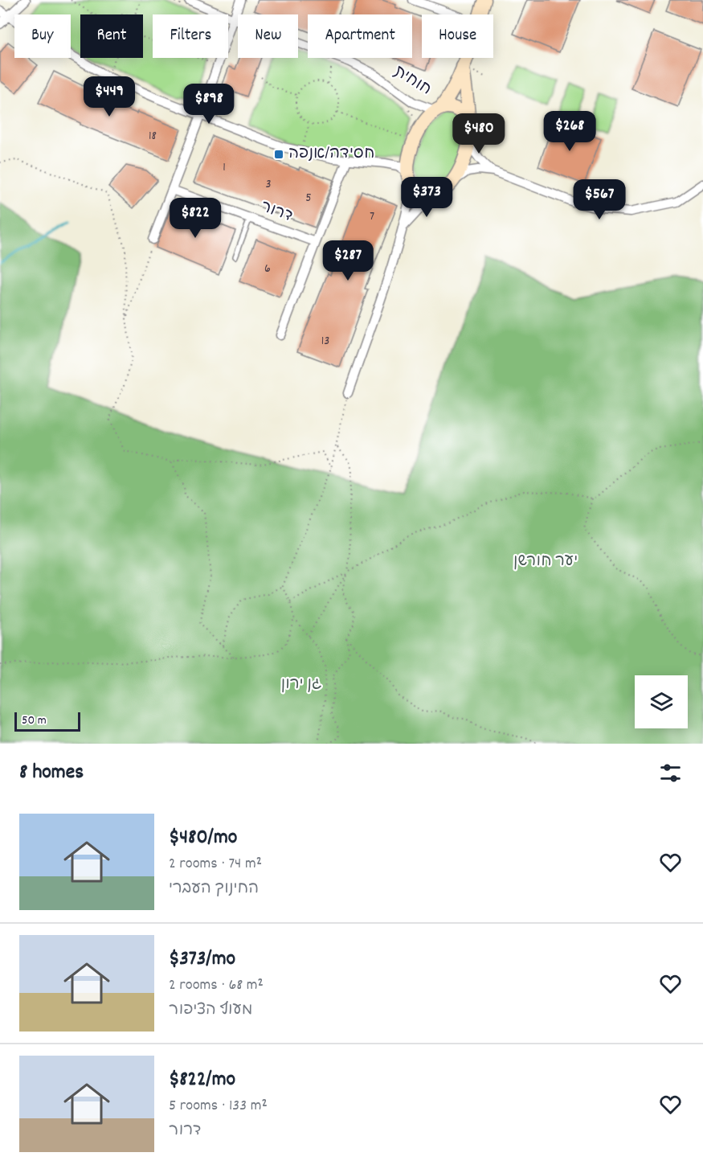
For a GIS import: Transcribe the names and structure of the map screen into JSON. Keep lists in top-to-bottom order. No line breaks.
{"streets":{"street":["חוחית","דרור"]},"parks":["יער חורשן","גן ירון"],"places":{"transit":["חסידה/אנפה"]},"house_numbers":["18","1","3","5","7","6","13"],"scale_bar":"50 m","page":{"chip":["Buy","Rent","Filters","New","Apartment","House"],"price":["$449","$898","$268","$480","$373","$567","$822","$287"],"scale":"50 m","heading":"8 homes","list":[{"name":"$480/mo","note":"2 rooms · 74 m² · החינוך העברי"},{"name":"$373/mo","note":"2 rooms · 68 m² · מעוף הציפור"},{"name":"$822/mo","note":"5 rooms · 133 m² · דרור"}]}}
